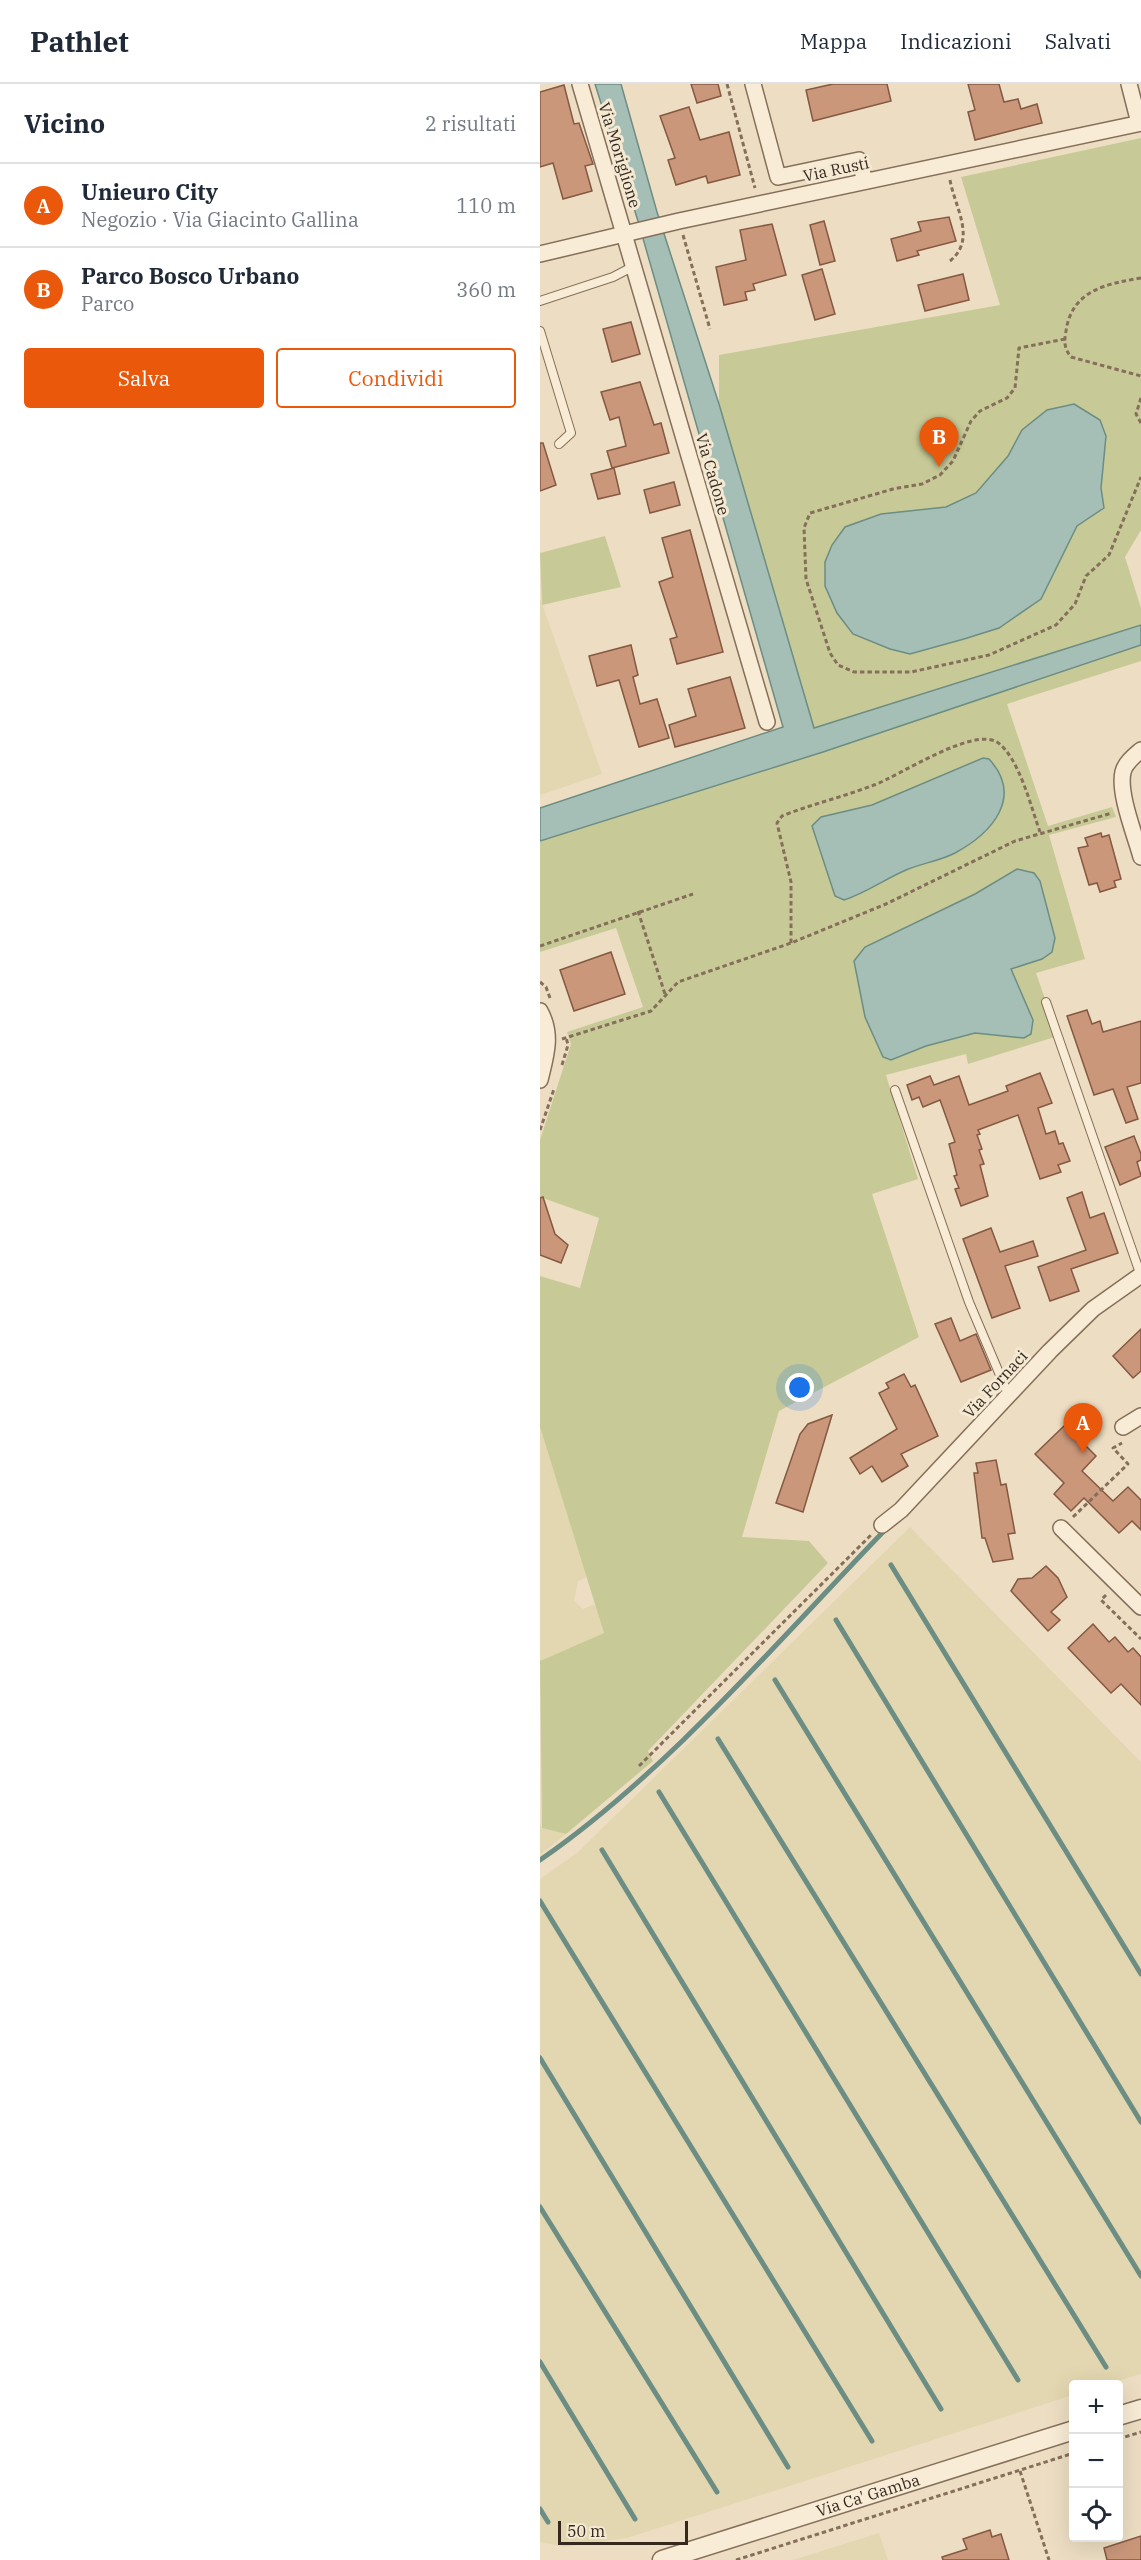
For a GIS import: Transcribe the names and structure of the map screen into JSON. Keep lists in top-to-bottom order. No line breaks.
{"streets":{"street":["Via Moriglione","Via Rusti","Via Cadone","Via Fornaci","Via Ca' Gamba"]},"crossings":[["Via Moriglione","Via Rusti"],["Via Moriglione","Via Cadone"],["Via Rusti","Via Cadone"]],"scale_bar":"50 m","page":{"header":"Pathlet","nav":["Mappa","Indicazioni","Salvati"],"heading":["Vicino","2 risultati"],"list":[{"mark":"A","name":"Unieuro City","note":"Negozio · Via Giacinto Gallina","value":"110 m"},{"mark":"B","name":"Parco Bosco Urbano","note":"Parco","value":"360 m"}],"buttons":["Salva","Condividi"],"pins":["B","A"],"map_buttons":["+","−"],"scale":"50 m"}}
